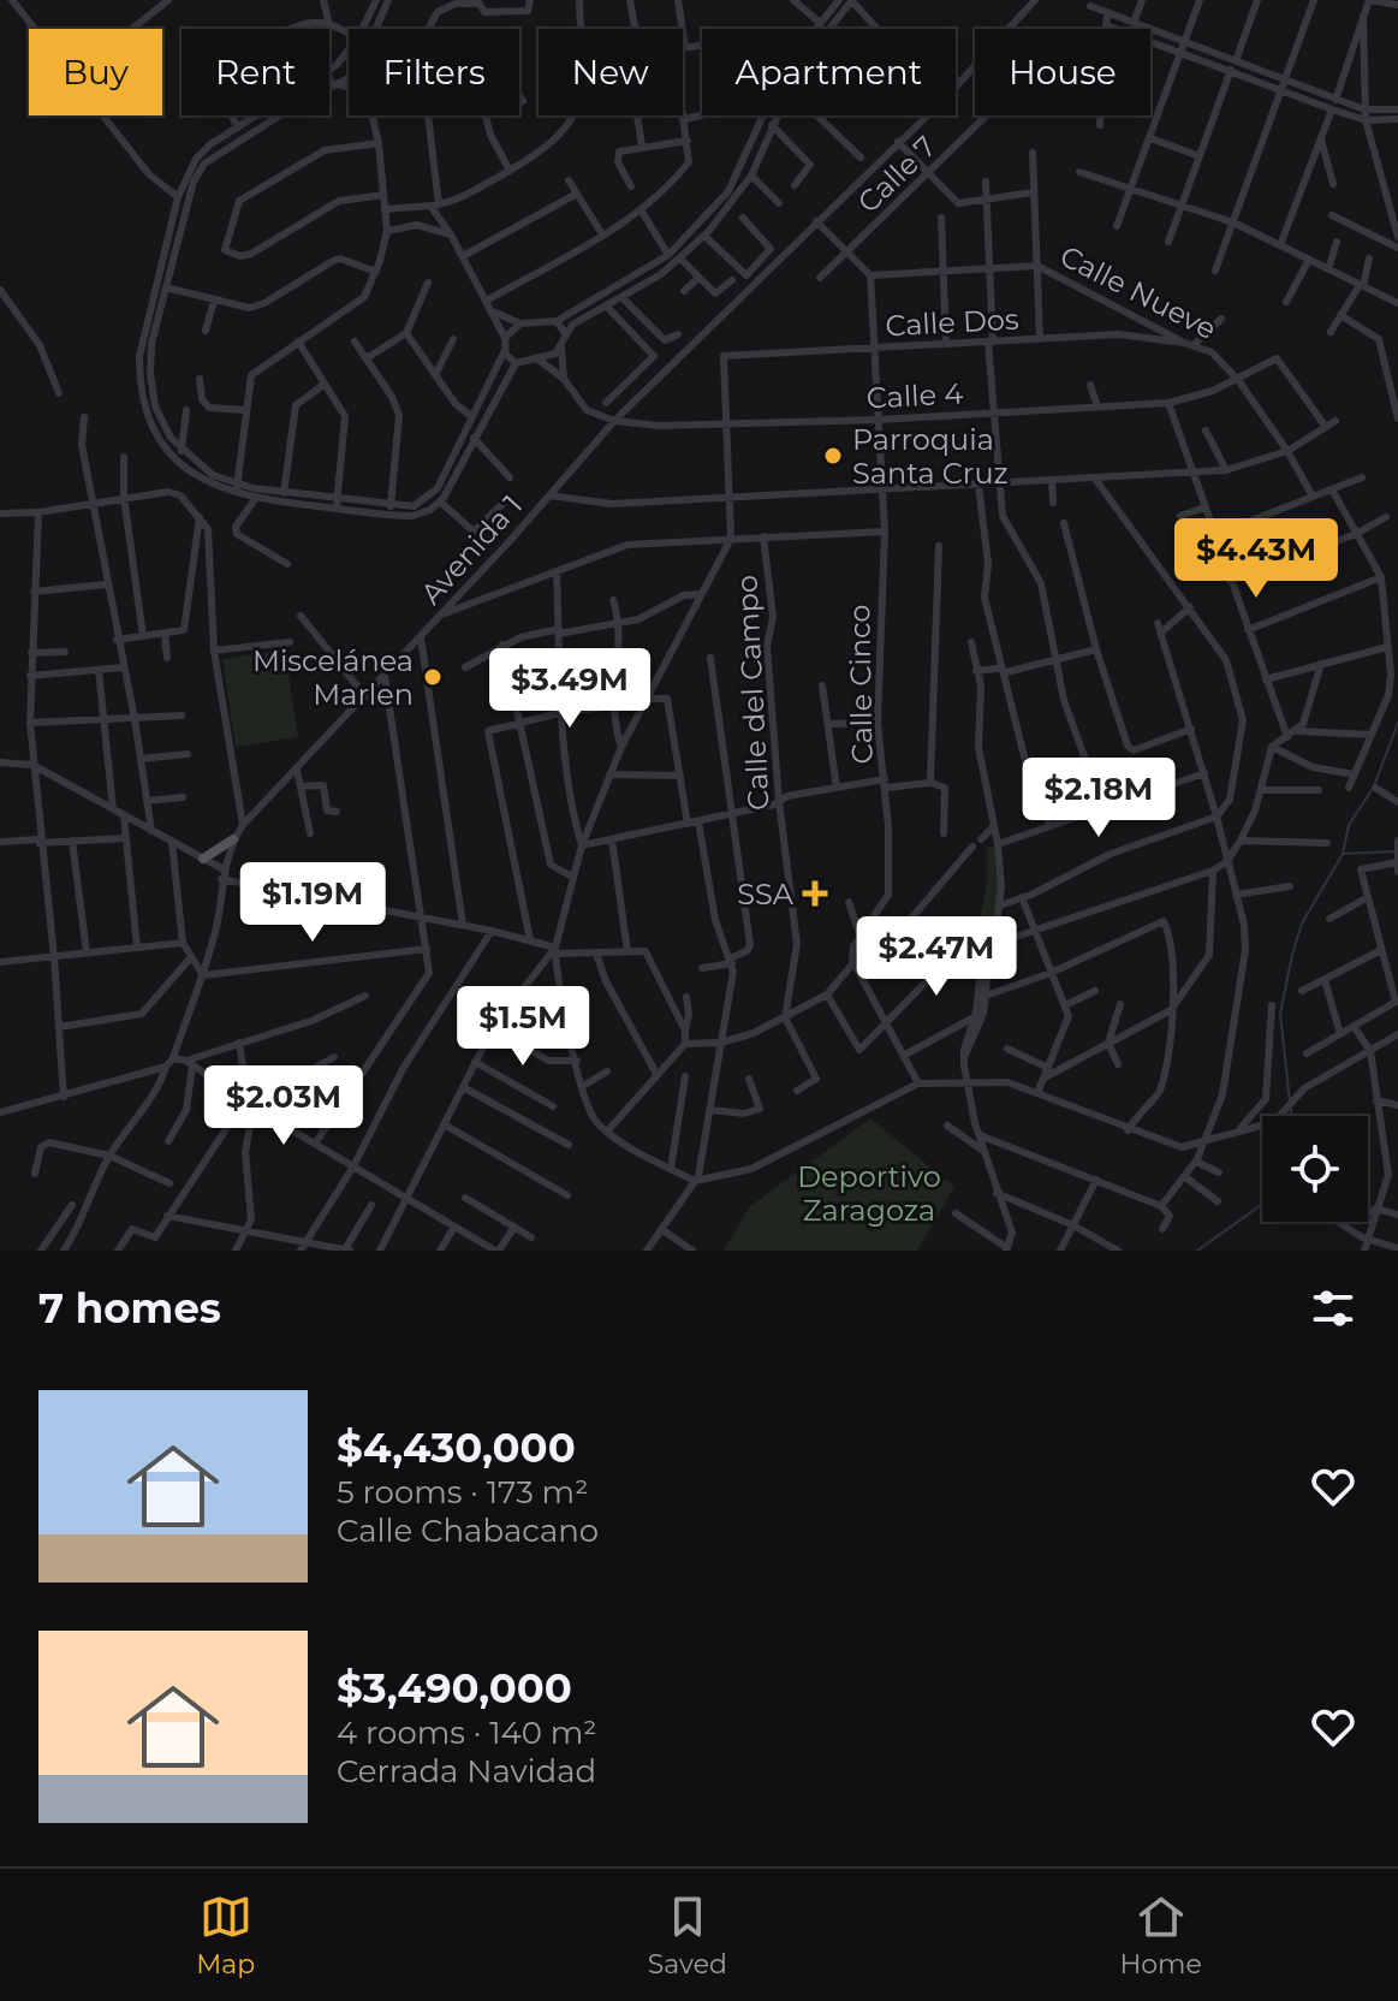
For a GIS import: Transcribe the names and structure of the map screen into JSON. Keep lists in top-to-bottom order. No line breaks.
{"streets":{"street":["Calle 7","Calle Nueve","Calle Dos","Calle 4","Avenida 1","Calle Cinco","Calle del Campo"]},"crossings":[["Calle Nueve","Calle Dos"],["Calle Nueve","Calle 4"],["Calle Nueve","Calle Cinco"],["Calle Dos","Calle 4"],["Calle Dos","Calle Cinco"],["Calle 4","Avenida 1"],["Calle 4","Calle Cinco"],["Calle Cinco","Calle del Campo"]],"parks":["Deportivo Zaragoza"],"places":{"other":["Parroquia Santa Cruz","Miscelánea Marlen"],"health":["SSA"]},"page":{"chip":["Buy","Rent","Filters","New","Apartment","House"],"price":["$4.43M","$3.49M","$2.18M","$1.19M","$2.47M","$1.5M","$2.03M"],"heading":"7 homes","list":[{"name":"$4,430,000","note":"5 rooms · 173 m² · Calle Chabacano"},{"name":"$3,490,000","note":"4 rooms · 140 m² · Cerrada Navidad"}],"tabs":["Map","Saved","Home"]}}
